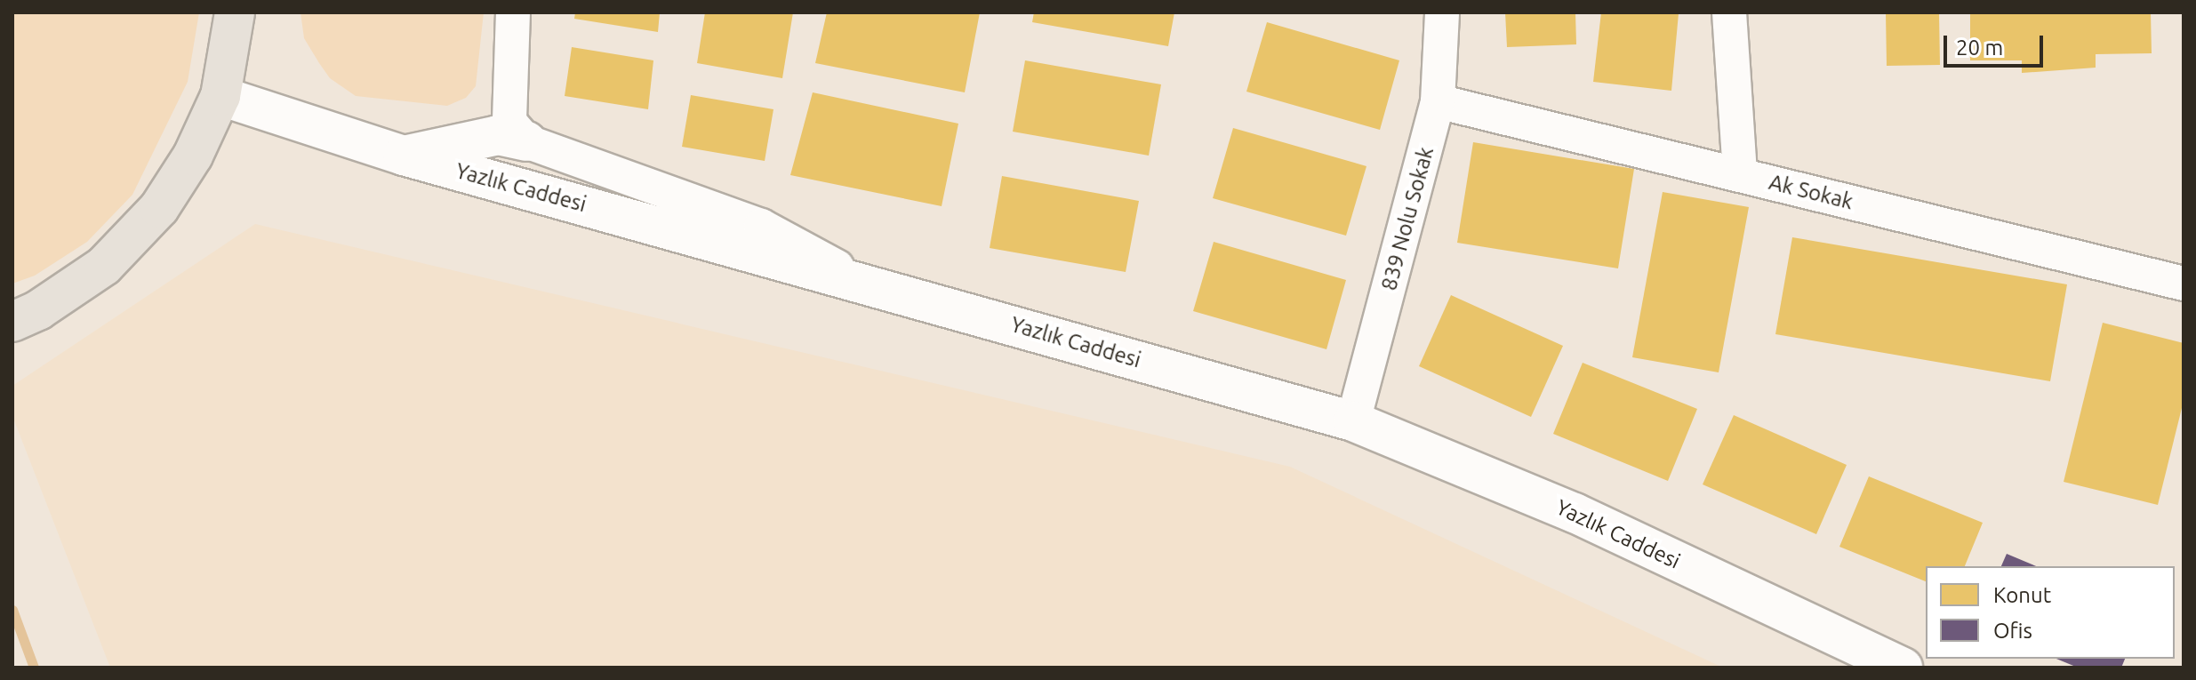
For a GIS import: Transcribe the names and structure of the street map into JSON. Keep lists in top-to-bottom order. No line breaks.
{"streets":{"main road":["Yazlık Caddesi"],"street":["Ak Sokak","839 Nolu Sokak"]},"crossings":[["Yazlık Caddesi","839 Nolu Sokak"],["Ak Sokak","839 Nolu Sokak"]],"legend":["Konut","Ofis"],"scale_bar":"20 m"}
